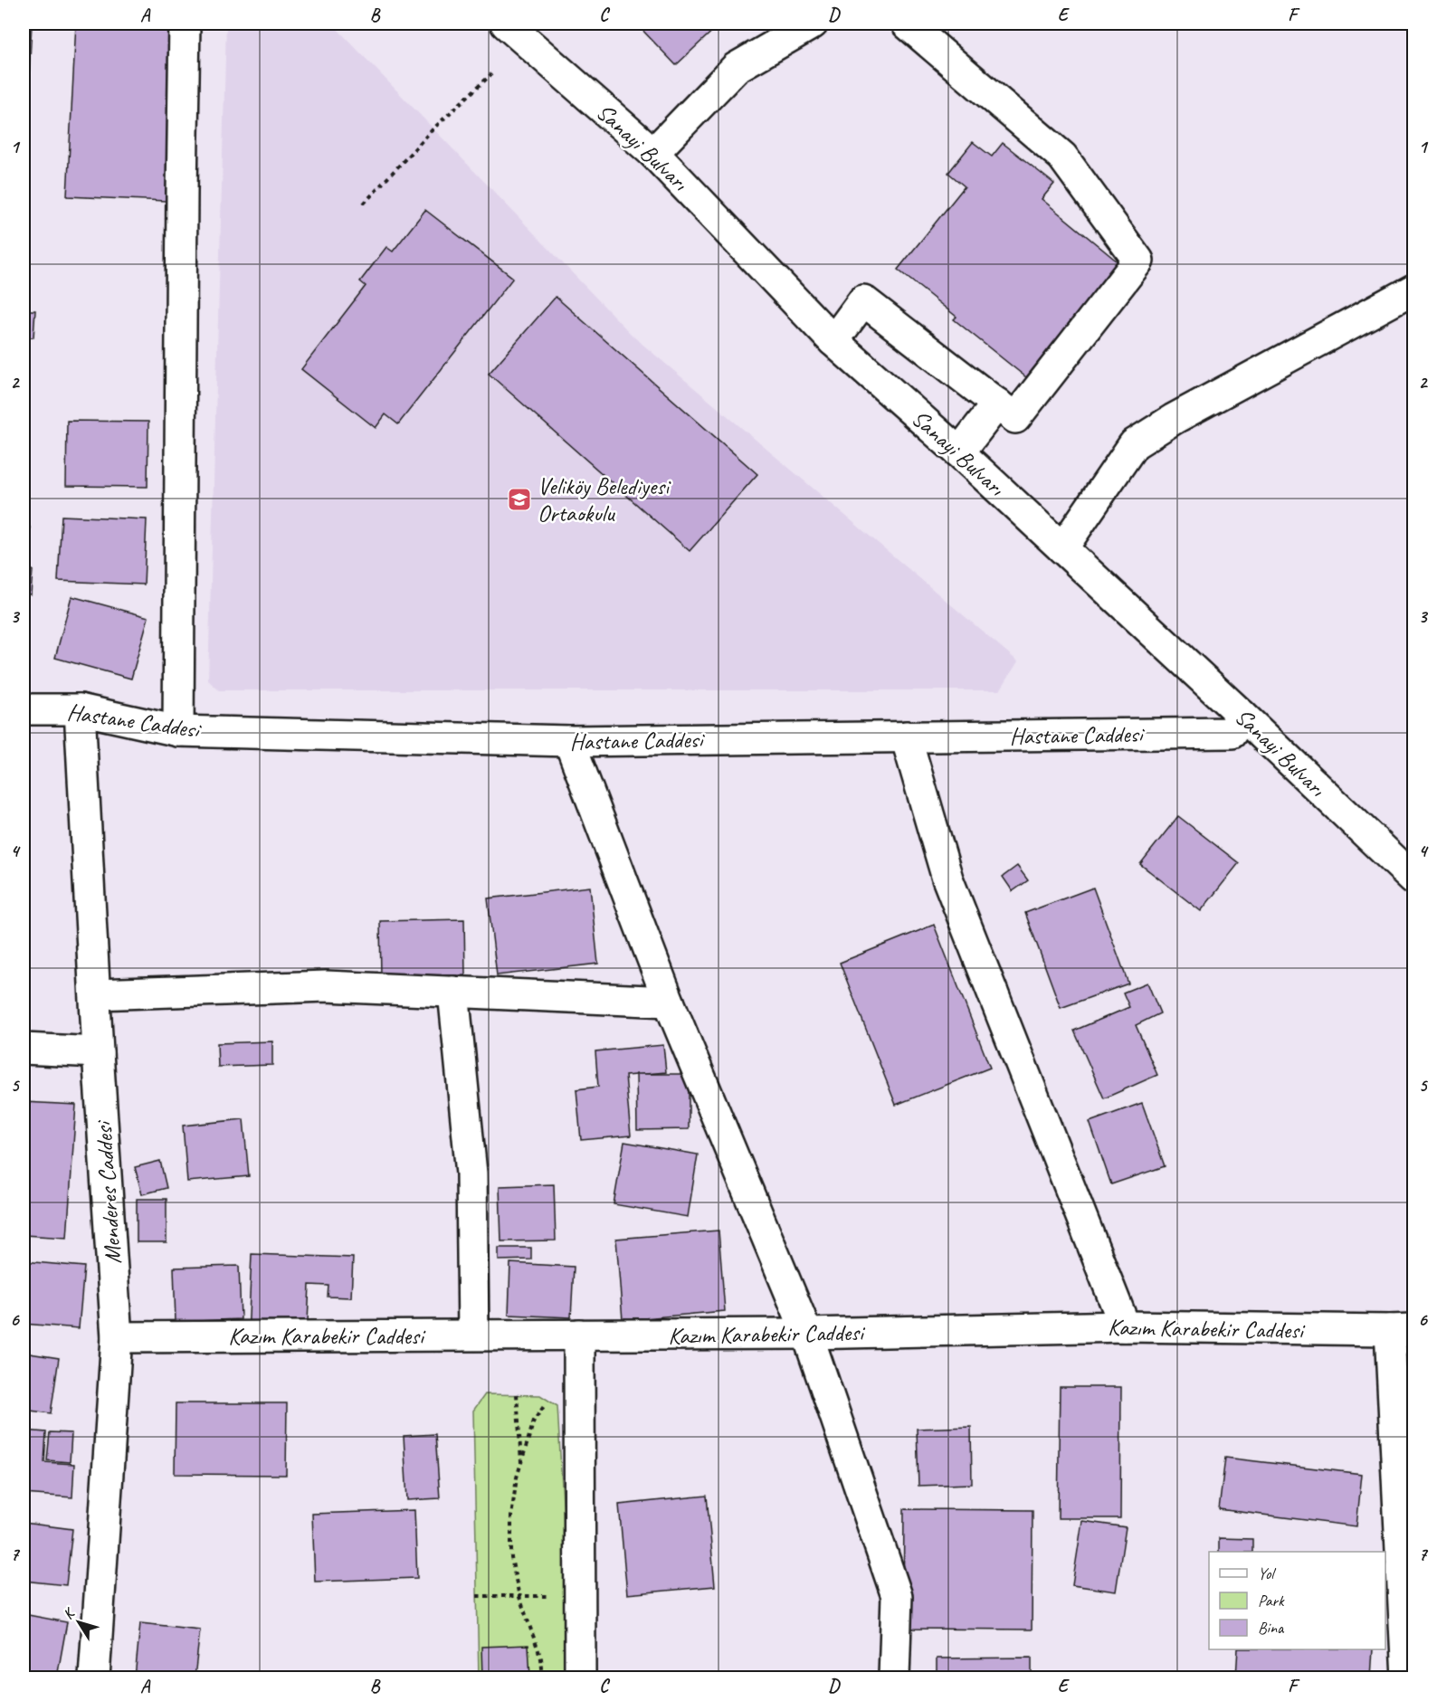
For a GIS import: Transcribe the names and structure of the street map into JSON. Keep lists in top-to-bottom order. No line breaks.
{"streets":{"street":["Sanayi Bulvarı","Hastane Caddesi","Menderes Caddesi","Kazım Karabekir Caddesi"]},"crossings":[["Sanayi Bulvarı","Hastane Caddesi"],["Hastane Caddesi","Menderes Caddesi"],["Menderes Caddesi","Kazım Karabekir Caddesi"]],"places":{"school or university":["Veliköy Belediyesi Ortaokulu"]},"legend":["Yol","Park","Bina"],"north":"top left","grid":{"columns":["A","B","C","D","E","F"],"rows":["1","2","3","4","5","6","7"]}}
